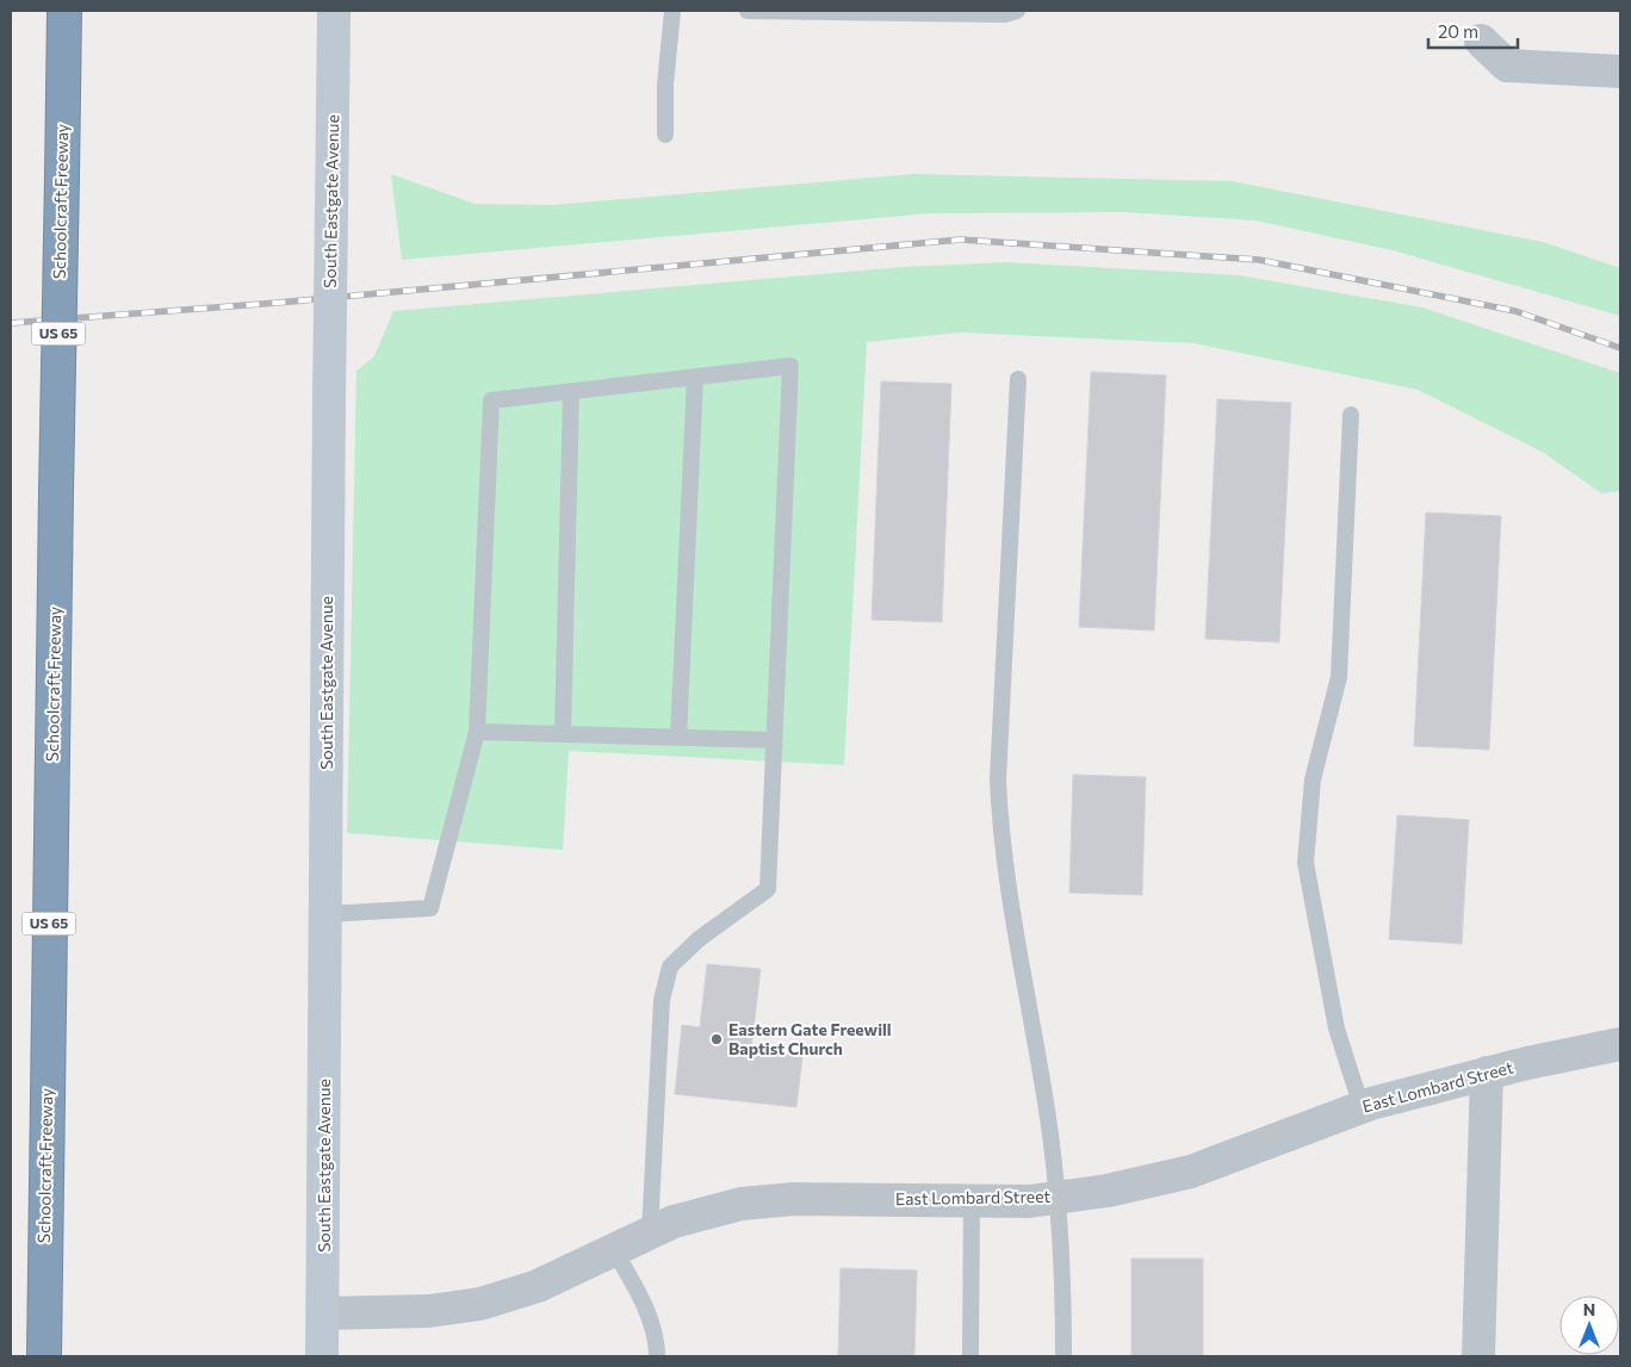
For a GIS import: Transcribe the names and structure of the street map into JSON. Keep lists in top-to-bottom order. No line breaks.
{"streets":{"highway":["Schoolcraft Freeway","US 65"],"street":["South Eastgate Avenue","East Lombard Street"]},"crossings":[["South Eastgate Avenue","East Lombard Street"]],"places":["Eastern Gate Freewill Baptist Church"],"scale_bar":"20 m","north":"top"}
